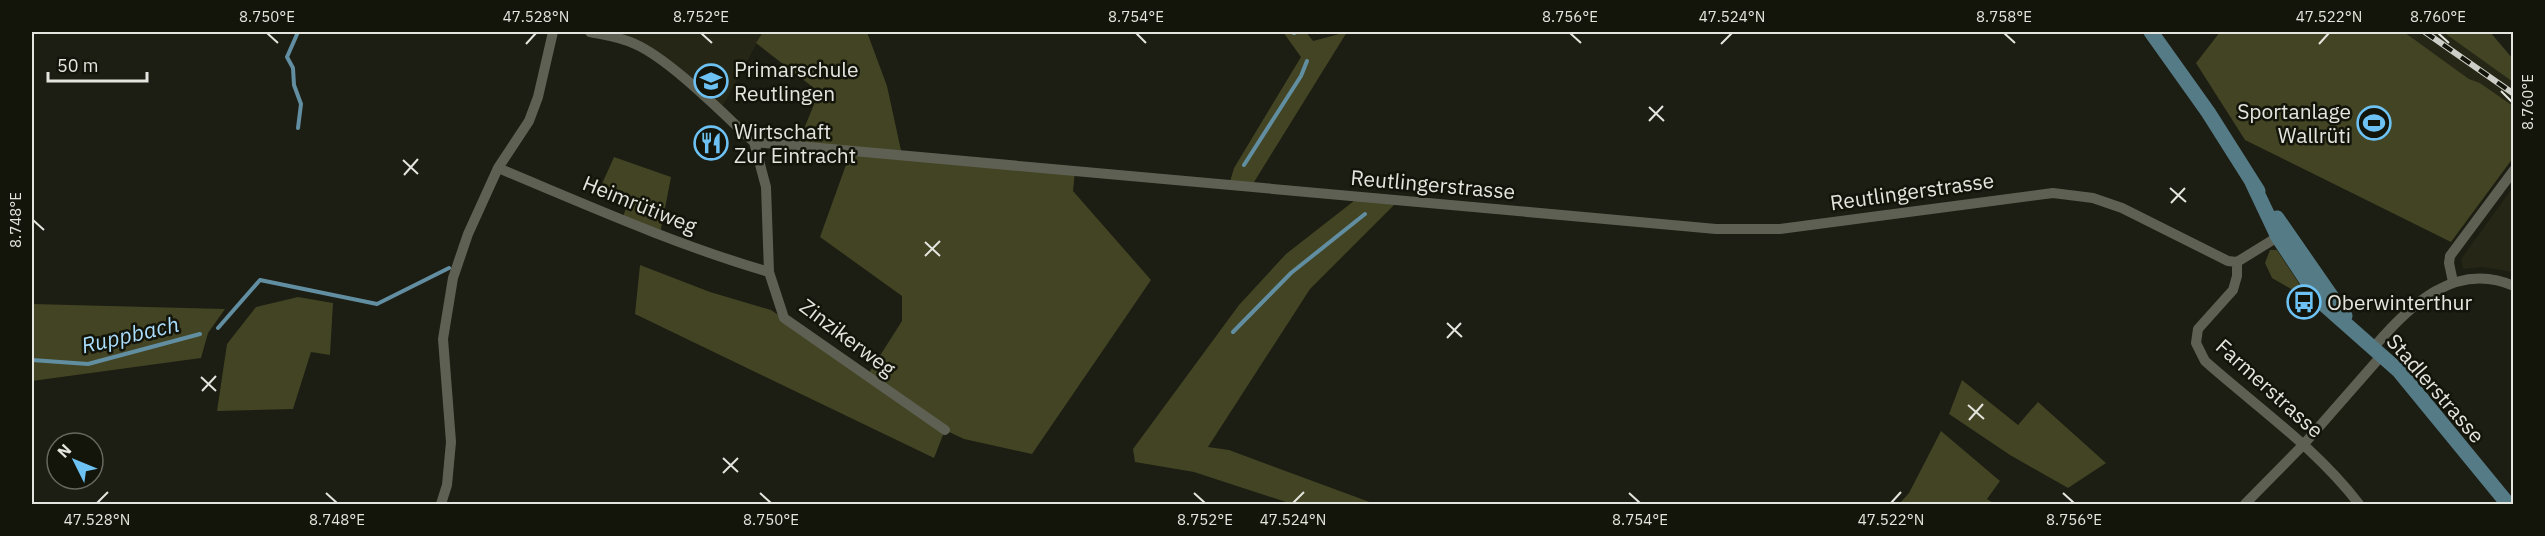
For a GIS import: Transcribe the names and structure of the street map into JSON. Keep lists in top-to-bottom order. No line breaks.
{"streets":{"main road":["Stadlerstrasse"],"street":["Reutlingerstrasse","Heimrütiweg","Zinzikerweg","Farmerstrasse"]},"crossings":[["Reutlingerstrasse","Zinzikerweg"],["Reutlingerstrasse","Farmerstrasse"],["Heimrütiweg","Zinzikerweg"]],"water":["Ruppbach"],"places":{"school or university":["Primarschule Reutlingen"],"sports":["Sportanlage Wallrüti"],"restaurant":["Wirtschaft Zur Eintracht"],"bus stop":["Oberwinterthur"]},"scale_bar":"50 m","north":"top left","coordinates":["8.750°E","47.528°N","8.752°E","8.754°E","8.756°E","47.524°N","8.758°E","47.522°N","8.760°E","8.748°E"]}
